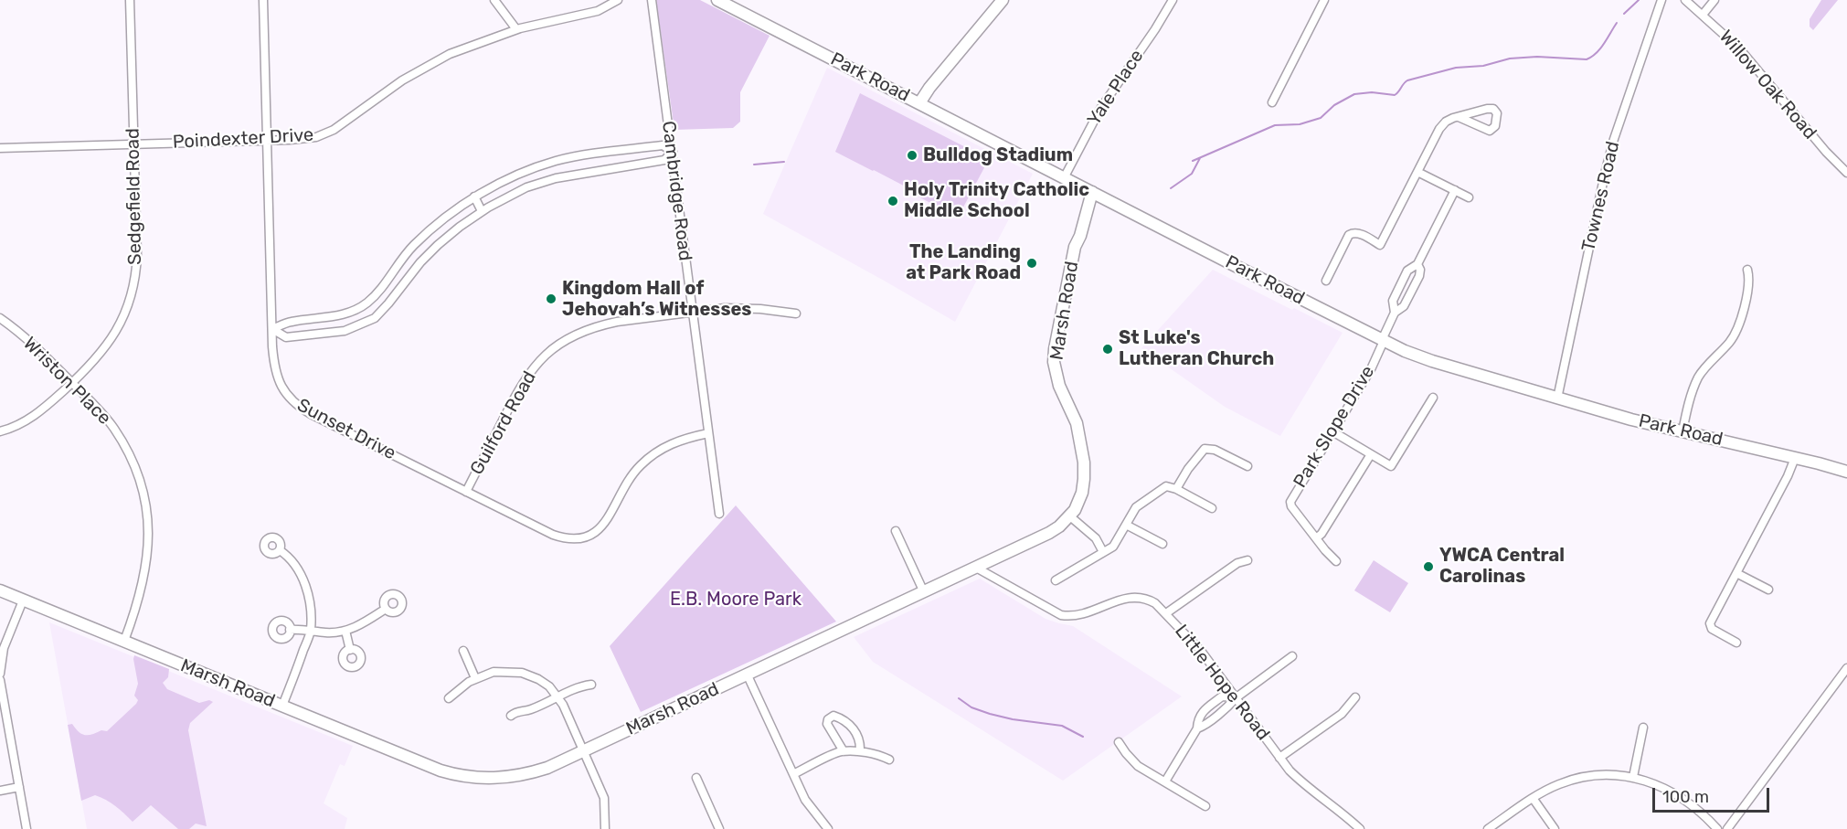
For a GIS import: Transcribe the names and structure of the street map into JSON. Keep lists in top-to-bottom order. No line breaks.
{"streets":{"street":["Park Road","Willow Oak Road","Yale Place","Poindexter Drive","Cambridge Road","Sedgefield Road","Townes Road","Marsh Road","Wriston Place","Guilford Road","Park Slope Drive","Sunset Drive","Little Hope Road"]},"crossings":[["Park Road","Yale Place"],["Park Road","Townes Road"],["Park Road","Marsh Road"],["Park Road","Park Slope Drive"],["Poindexter Drive","Sedgefield Road"],["Poindexter Drive","Sunset Drive"],["Cambridge Road","Guilford Road"],["Cambridge Road","Sunset Drive"],["Sedgefield Road","Wriston Place"],["Marsh Road","Wriston Place"],["Marsh Road","Little Hope Road"],["Guilford Road","Sunset Drive"]],"parks":["E.B. Moore Park"],"places":["Bulldog Stadium","Holy Trinity Catholic Middle School","The Landing at Park Road","Kingdom Hall of Jehovah’s Witnesses","St Luke's Lutheran Church","YWCA Central Carolinas"],"scale_bar":"100 m"}
